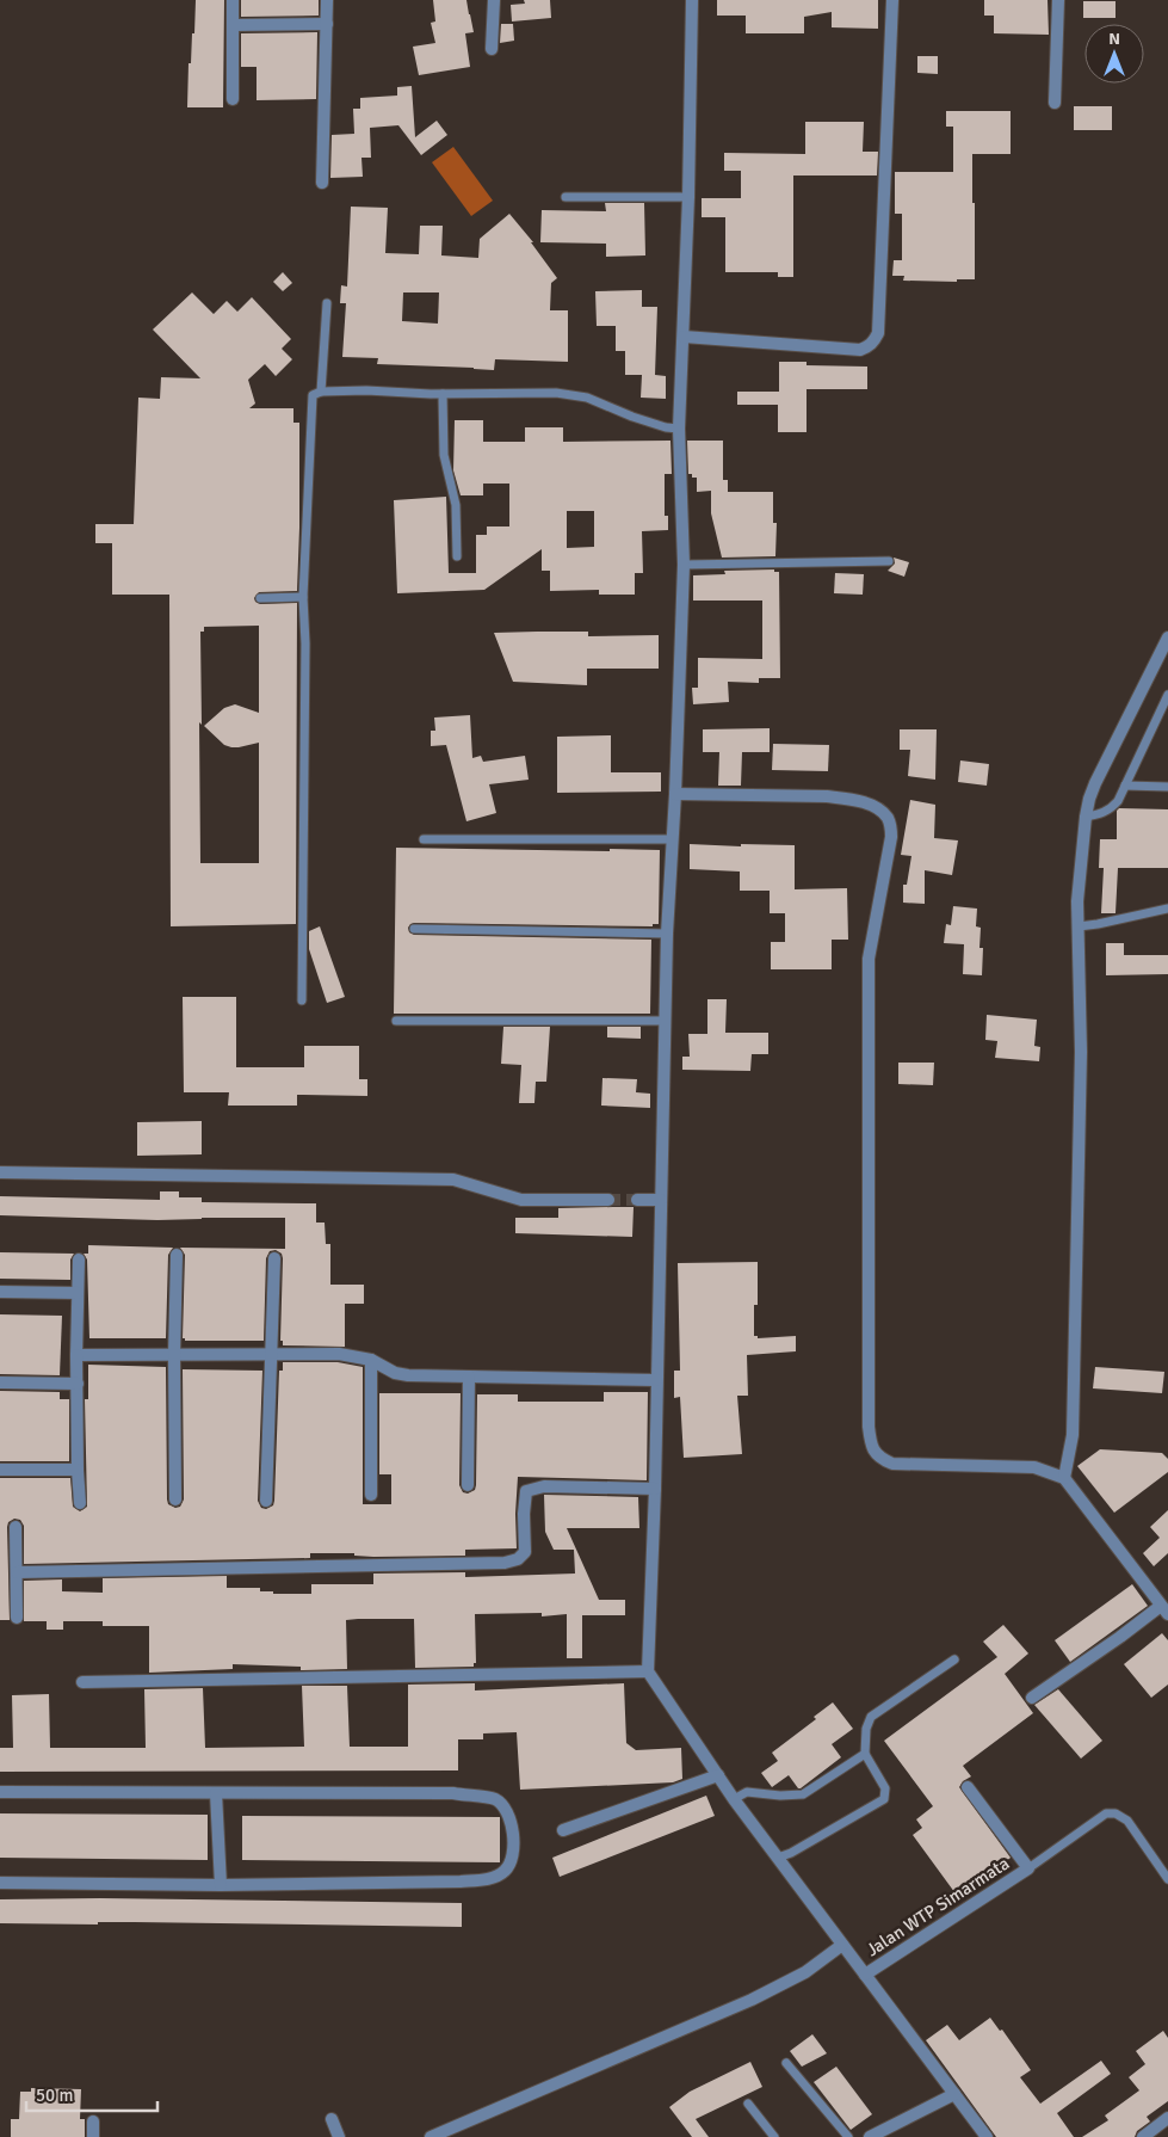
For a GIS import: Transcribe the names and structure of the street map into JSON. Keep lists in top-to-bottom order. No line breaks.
{"streets":{"street":["Jalan WTP Simarmata"]},"scale_bar":"50 m","north":"top"}
